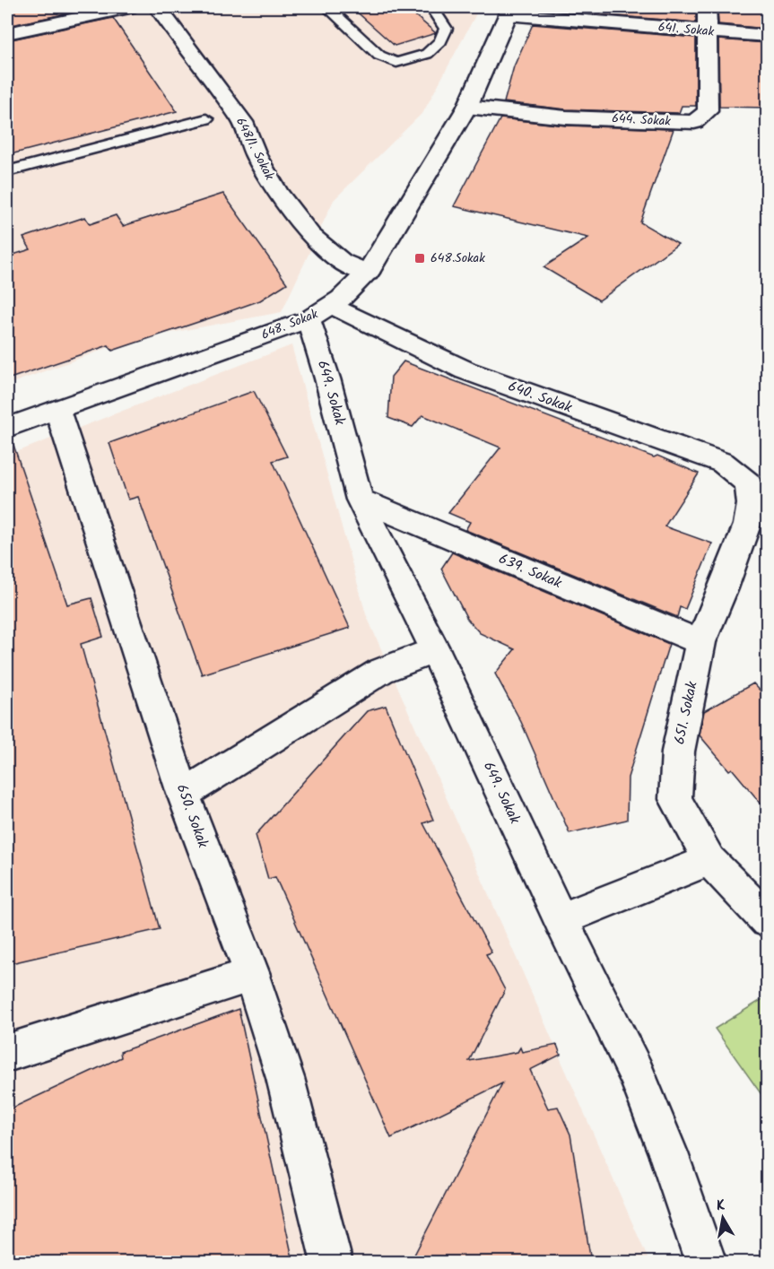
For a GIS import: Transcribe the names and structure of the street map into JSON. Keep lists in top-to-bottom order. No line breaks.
{"streets":{"street":["641. Sokak","644. Sokak","648/1. Sokak","648. Sokak","649. Sokak","640. Sokak","639. Sokak","651. Sokak","650. Sokak"]},"crossings":[["641. Sokak","644. Sokak"],["641. Sokak","648. Sokak"],["644. Sokak","648. Sokak"],["648/1. Sokak","648. Sokak"],["648. Sokak","649. Sokak"],["648. Sokak","640. Sokak"],["648. Sokak","650. Sokak"],["649. Sokak","640. Sokak"],["649. Sokak","639. Sokak"],["640. Sokak","651. Sokak"],["639. Sokak","651. Sokak"]],"places":{"transit":["648.Sokak"]},"north":"top"}
